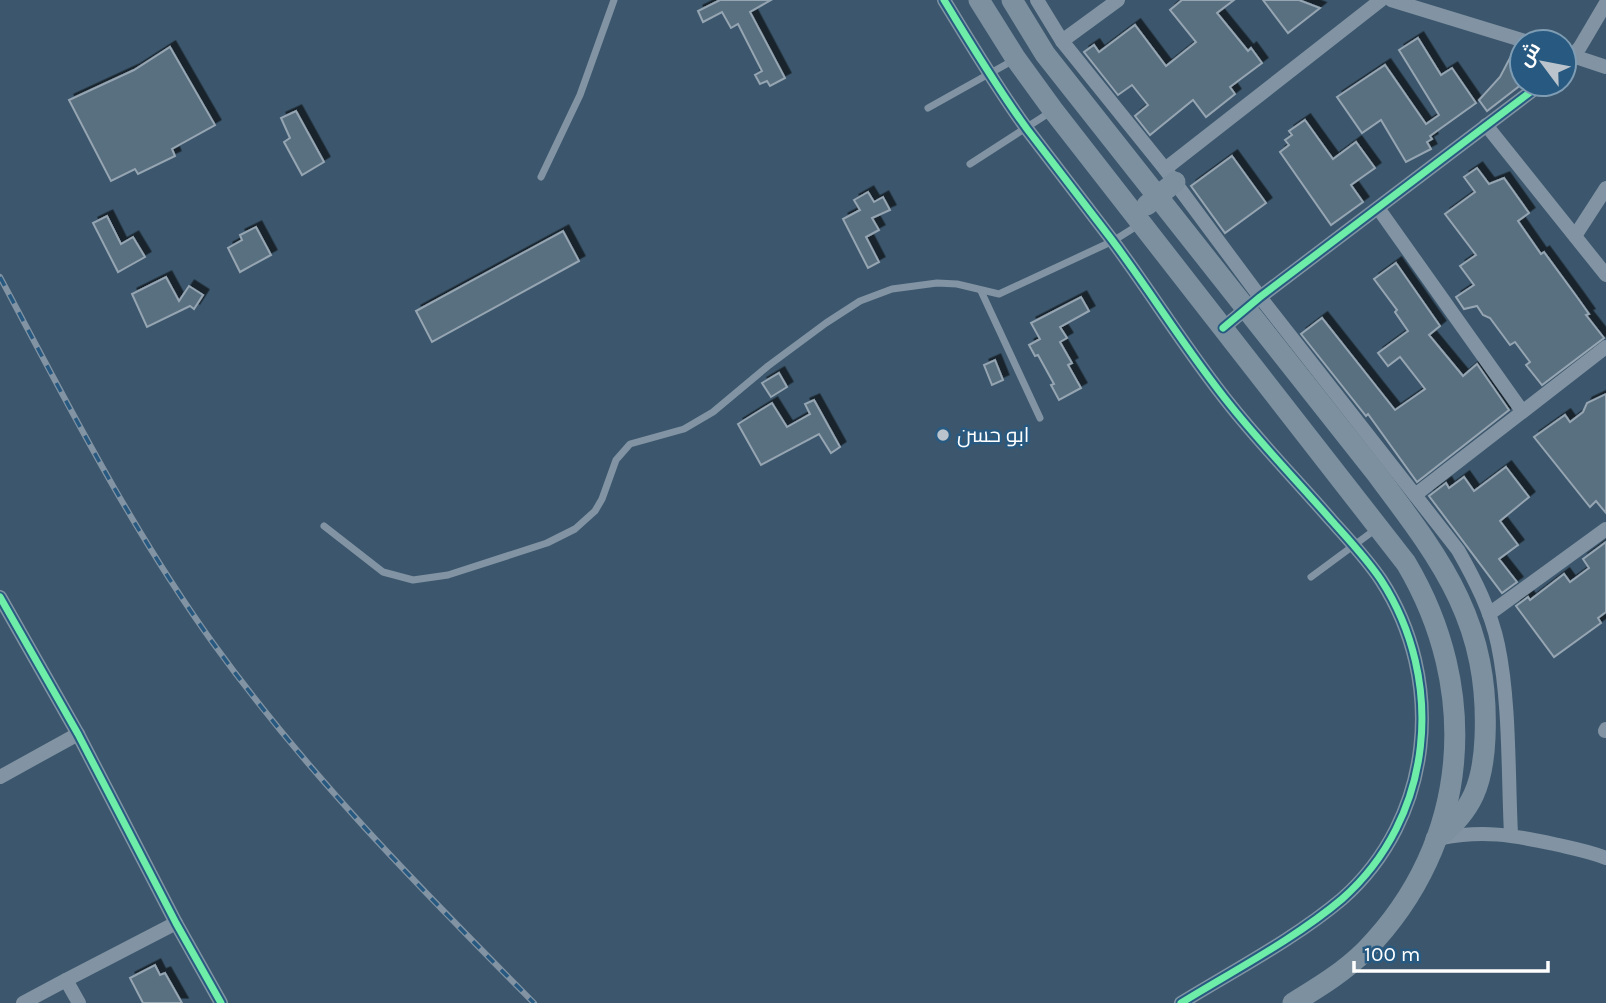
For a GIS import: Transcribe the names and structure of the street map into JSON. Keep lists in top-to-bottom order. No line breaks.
{"places":["ابو حسن"],"scale_bar":"100 m","north":"top left"}
